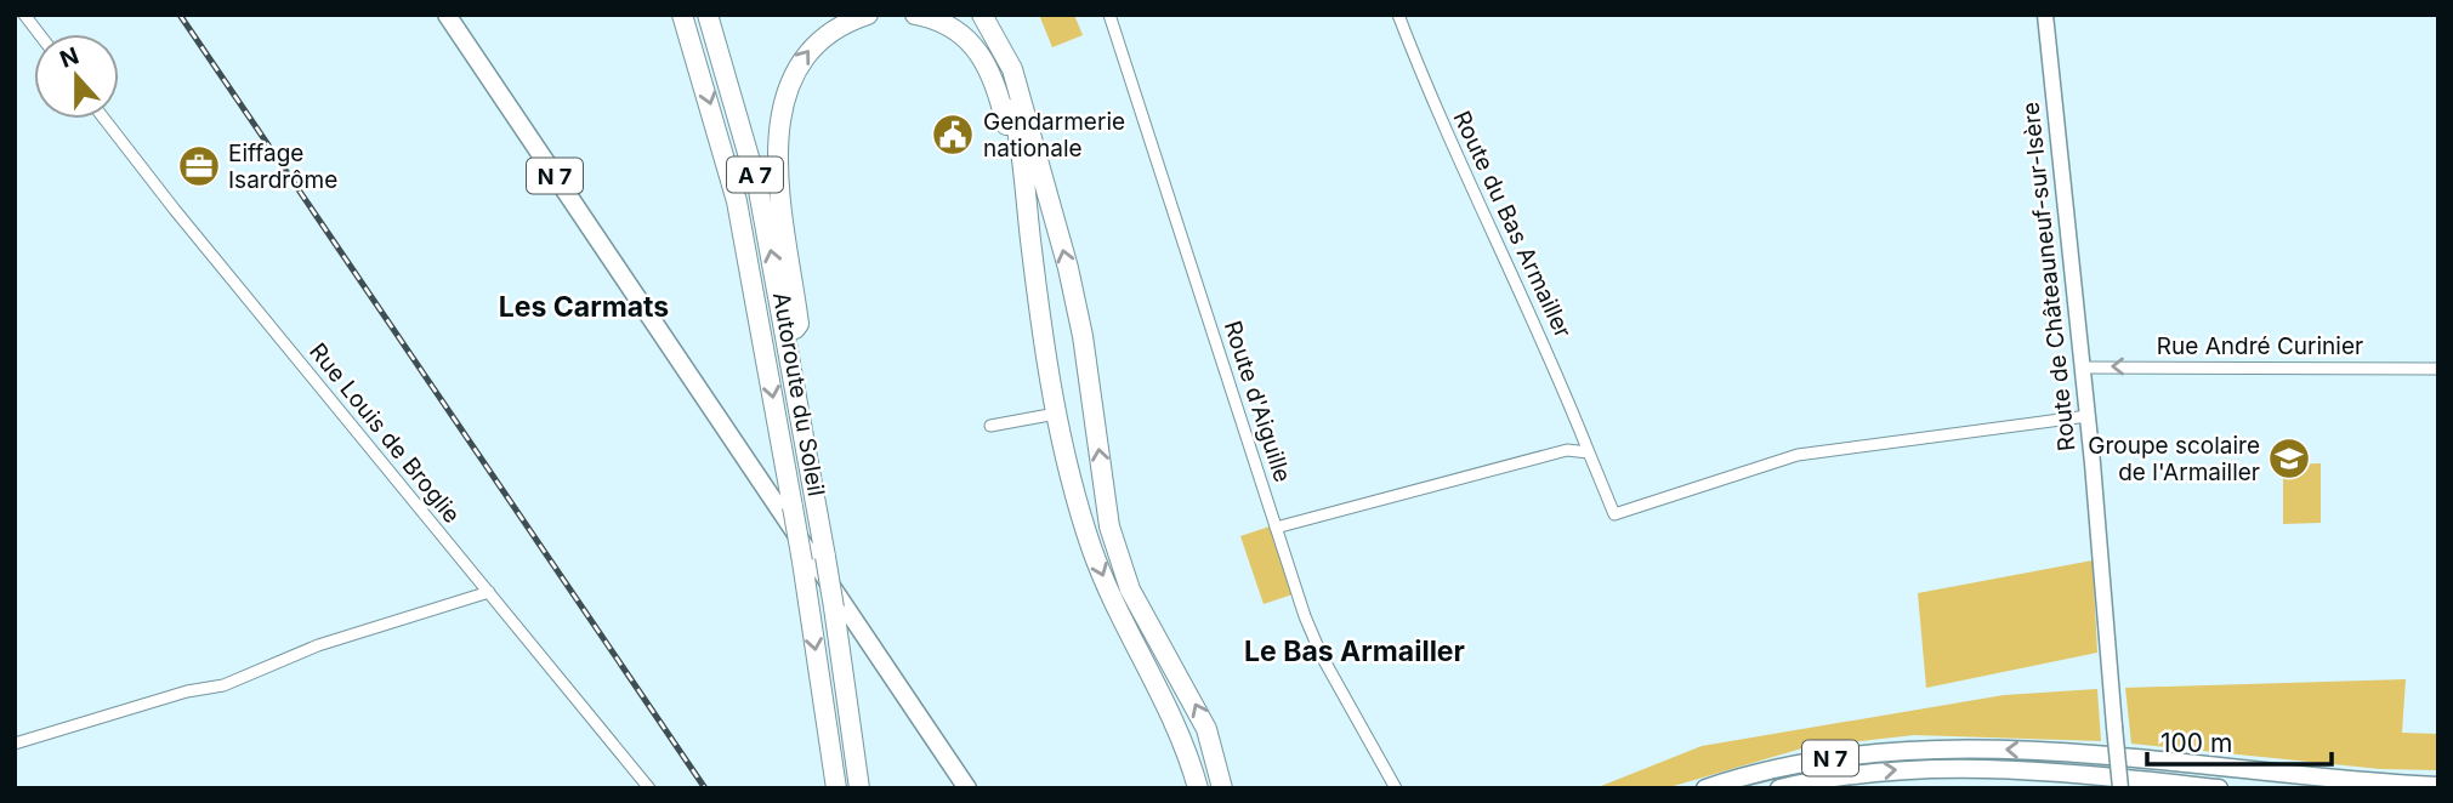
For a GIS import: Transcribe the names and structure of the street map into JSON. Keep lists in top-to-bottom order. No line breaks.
{"streets":{"highway":["A 7","Autoroute du Soleil"],"main road":["N 7","Route de Châteauneuf-sur-Isère"],"street":["Route du Bas Armailler","Rue André Curinier","Route d'Aiguille","Rue Louis de Broglie"]},"crossings":[["Route du Bas Armailler","Route de Châteauneuf-sur-Isère"],["Route de Châteauneuf-sur-Isère","Rue André Curinier"]],"one_way":["Rue André Curinier"],"districts":["Les Carmats","Le Bas Armailler"],"places":{"public building":["Gendarmerie nationale"],"office":["Eiffage Isardrôme"],"school or university":["Groupe scolaire de l'Armailler"]},"scale_bar":"100 m","north":"top"}
